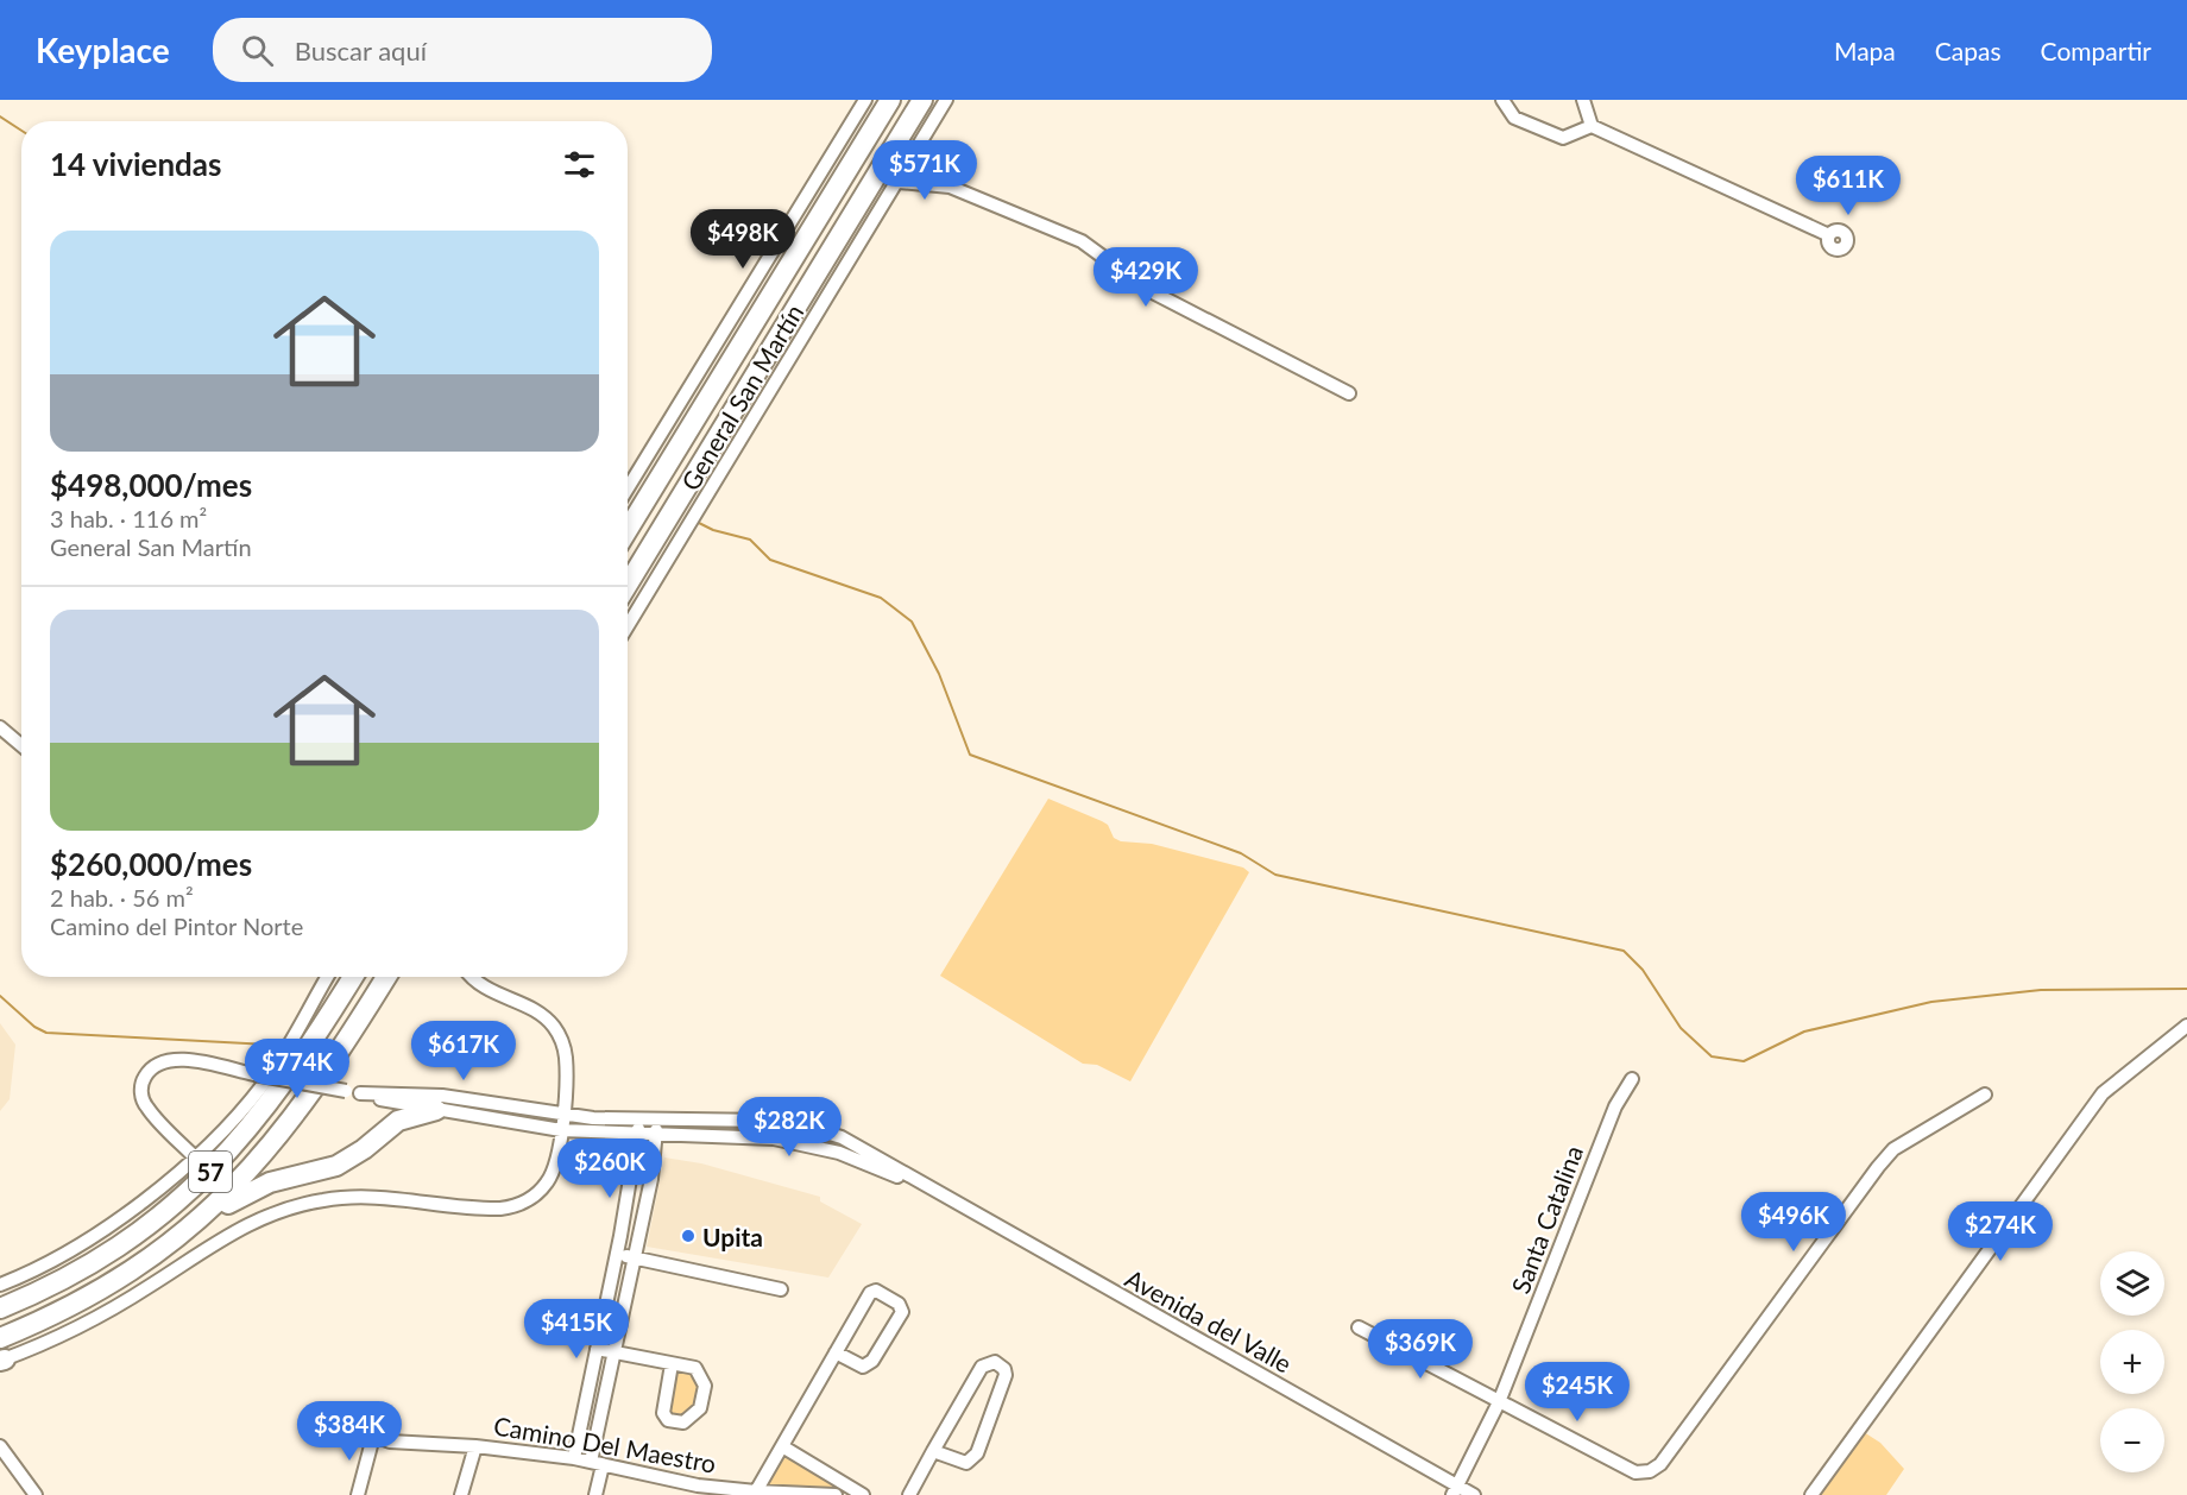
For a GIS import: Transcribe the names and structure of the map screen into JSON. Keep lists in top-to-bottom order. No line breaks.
{"streets":{"highway":["57"],"street":["General San Martín","Santa Catalina","Avenida del Valle","Camino Del Maestro"]},"crossings":[["Santa Catalina","Avenida del Valle"]],"places":["Upita"],"page":{"header":"Keyplace","search":"Buscar aquí","nav":["Mapa","Capas","Compartir"],"heading":"14 viviendas","price":["$571K","$611K","$498K","$429K","$617K","$774K","$282K","$260K","$496K","$274K","$415K","$369K","$245K","$384K"],"list":[{"name":"$498,000/mes","note":"3 hab. · 116 m² · General San Martín"},{"name":"$260,000/mes","note":"2 hab. · 56 m² · Camino del Pintor Norte"}],"map_buttons":["+","−"]}}
